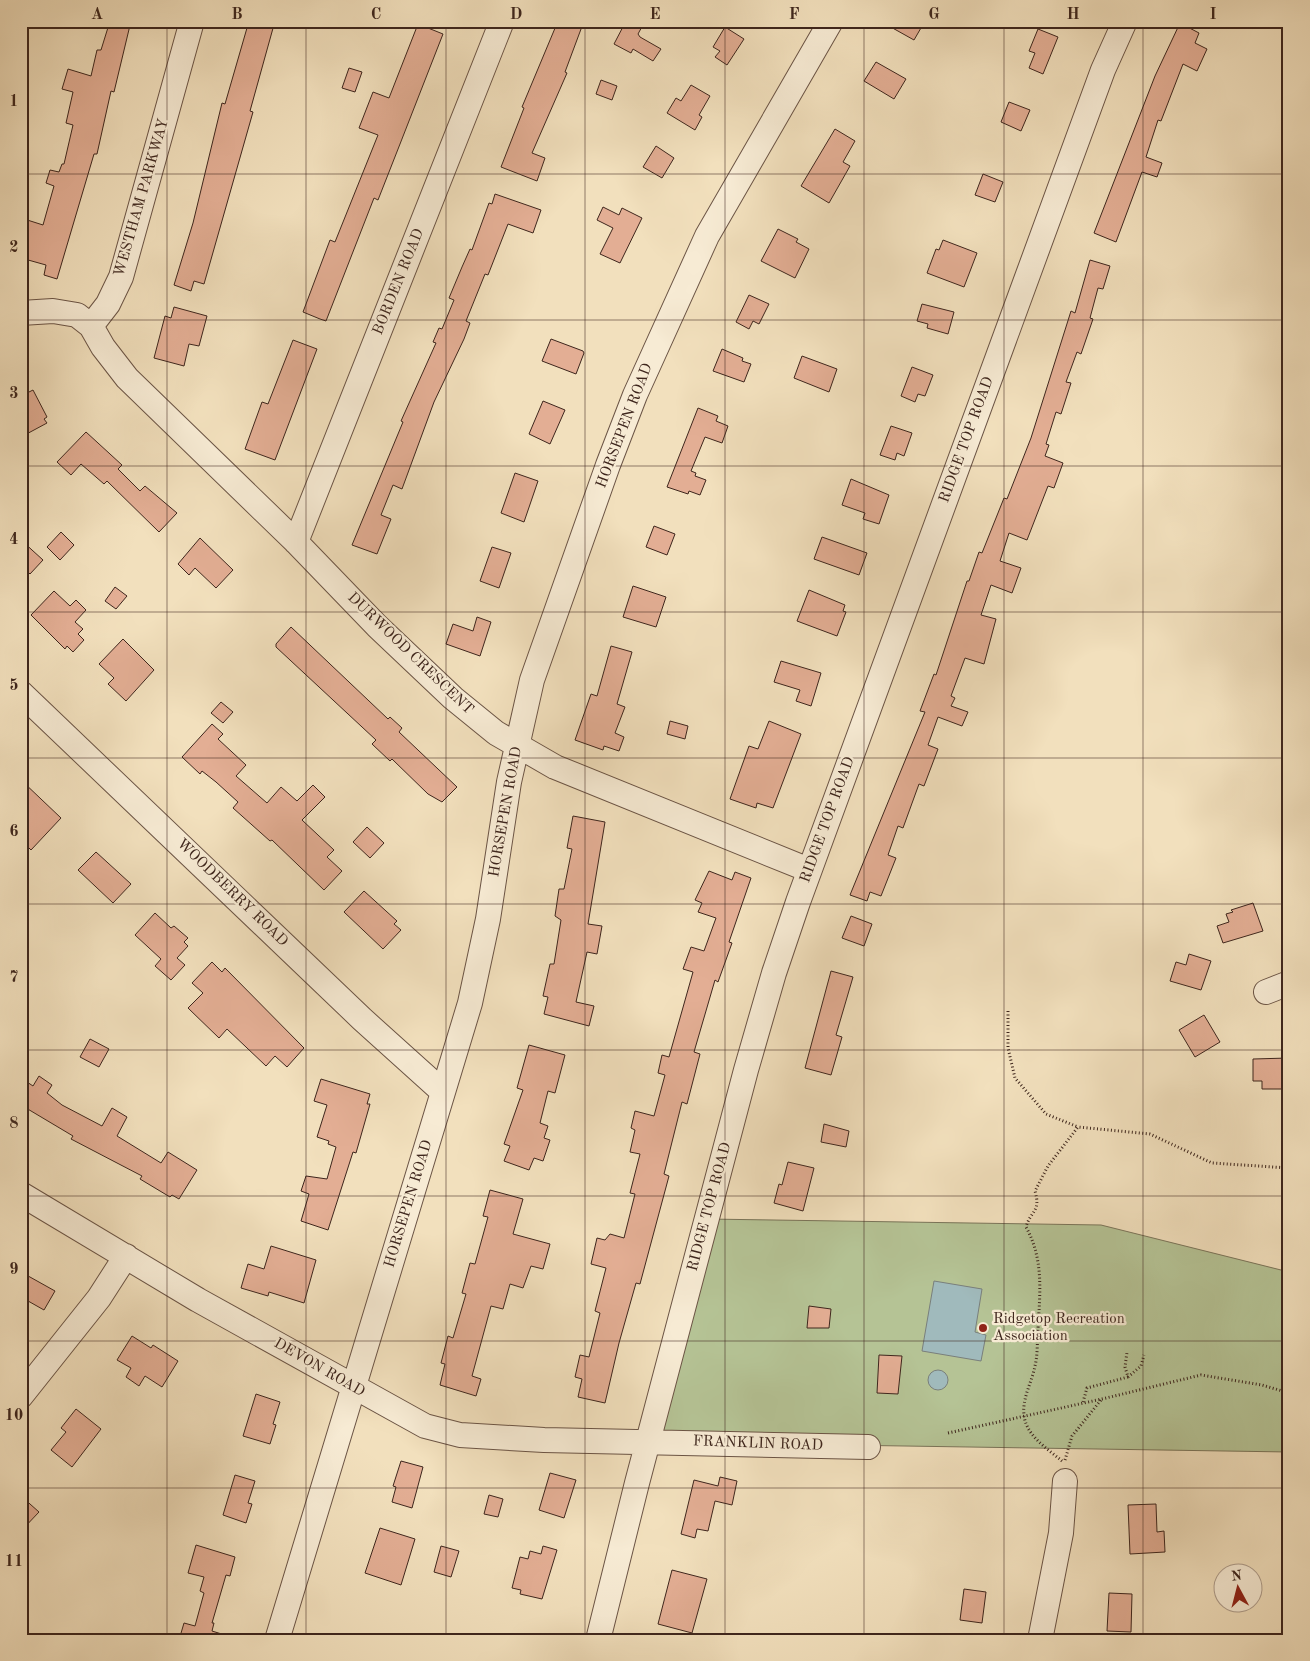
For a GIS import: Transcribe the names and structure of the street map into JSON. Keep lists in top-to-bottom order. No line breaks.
{"streets":{"street":["WESTHAM PARKWAY","BORDEN ROAD","HORSEPEN ROAD","RIDGE TOP ROAD","DURWOOD CRESCENT","WOODBERRY ROAD","DEVON ROAD","FRANKLIN ROAD"]},"crossings":[["WESTHAM PARKWAY","DURWOOD CRESCENT"],["BORDEN ROAD","DURWOOD CRESCENT"],["HORSEPEN ROAD","DURWOOD CRESCENT"],["HORSEPEN ROAD","WOODBERRY ROAD"],["HORSEPEN ROAD","DEVON ROAD"],["RIDGE TOP ROAD","DURWOOD CRESCENT"],["RIDGE TOP ROAD","DEVON ROAD"],["RIDGE TOP ROAD","FRANKLIN ROAD"],["DEVON ROAD","FRANKLIN ROAD"]],"places":["Ridgetop Recreation Association"],"north":"top","grid":{"columns":["A","B","C","D","E","F","G","H","I"],"rows":["1","2","3","4","5","6","7","8","9","10","11"]}}
